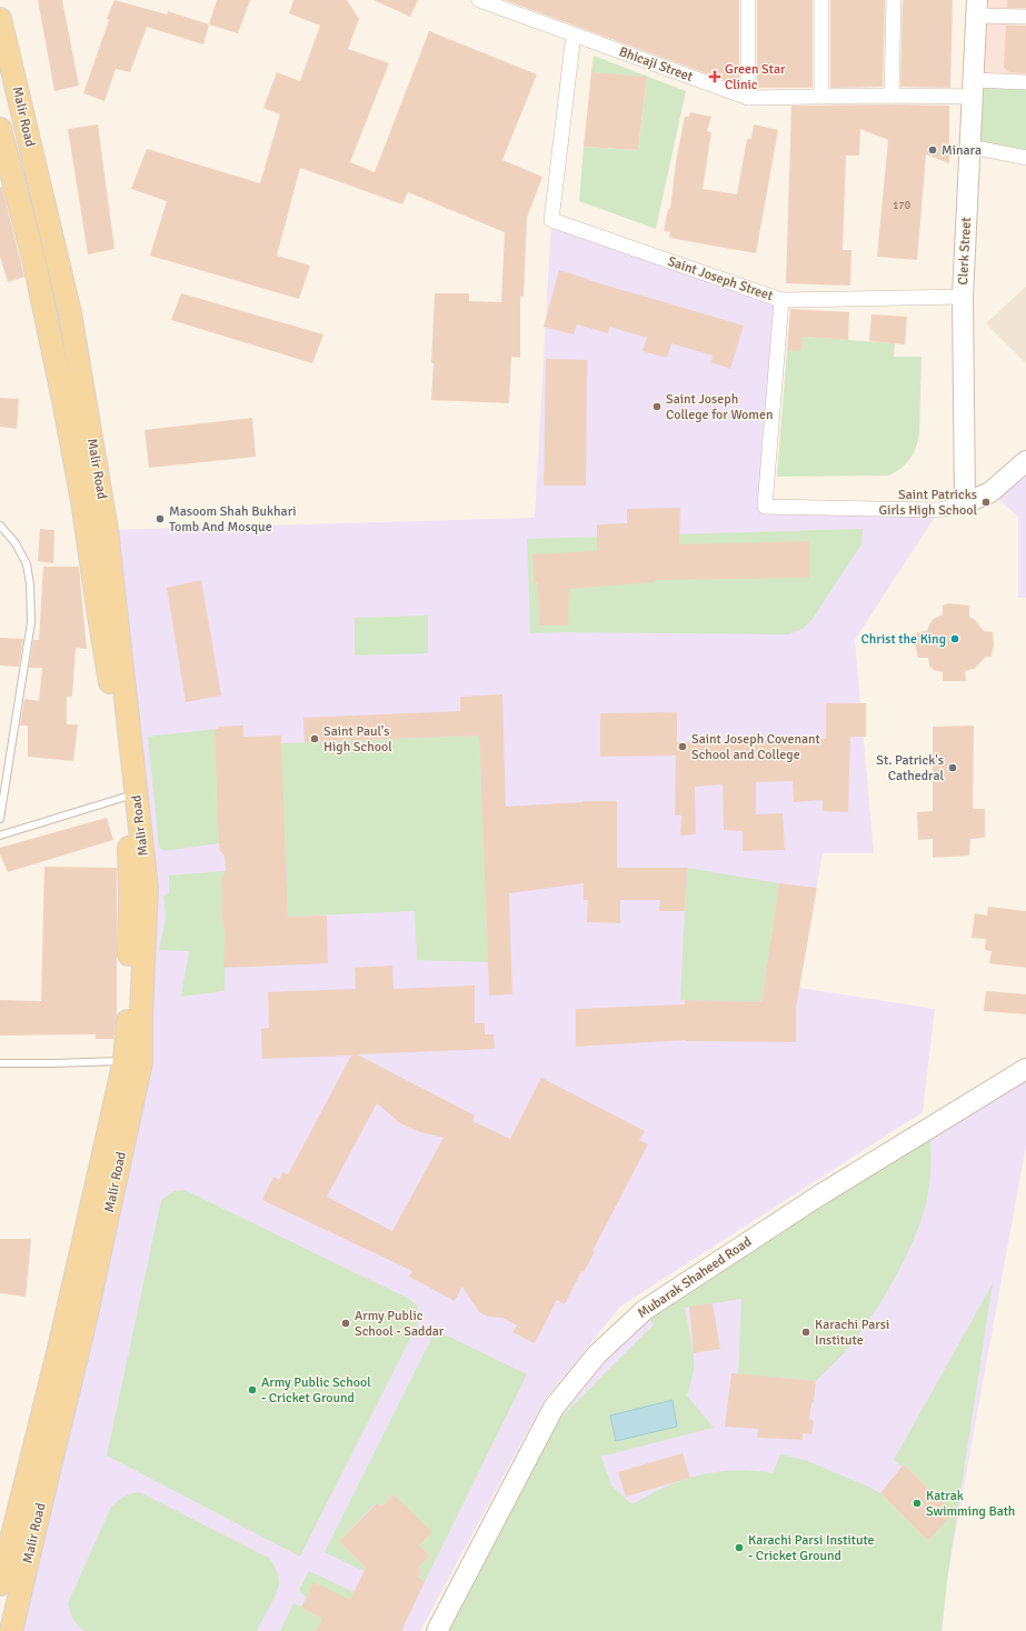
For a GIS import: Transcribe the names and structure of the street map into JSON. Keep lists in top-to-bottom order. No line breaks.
{"streets":{"main road":["Malir Road"],"street":["Bhicaji Street","Clerk Street","Saint Joseph Street","Mubarak Shaheed Road"]},"crossings":[["Bhicaji Street","Clerk Street"],["Bhicaji Street","Saint Joseph Street"],["Clerk Street","Saint Joseph Street"]],"places":{"health":["Green Star Clinic"],"other":["Minara","Saint Joseph College for Women","Saint Patricks Girls High School","Masoom Shah Bukhari Tomb And Mosque","Christ the King","Saint Paul's High School","Saint Joseph Covenant School and College","St. Patrick's Cathedral","Army Public School - Saddar","Karachi Parsi Institute","Army Public School - Cricket Ground","Katrak Swimming Bath","Karachi Parsi Institute - Cricket Ground"]},"house_numbers":["170"]}
